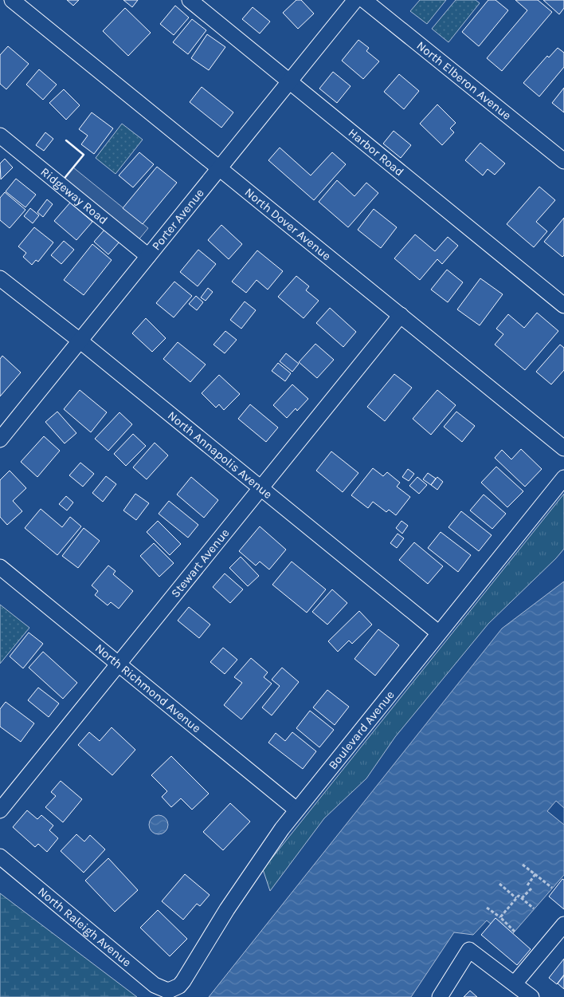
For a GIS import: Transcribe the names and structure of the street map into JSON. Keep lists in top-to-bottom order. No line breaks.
{"streets":{"street":["North Elberon Avenue","Harbor Road","Ridgeway Road","Porter Avenue","North Dover Avenue","North Annapolis Avenue","Stewart Avenue","North Richmond Avenue","Boulevard Avenue","North Raleigh Avenue"]},"crossings":[["Harbor Road","Porter Avenue"],["Ridgeway Road","Porter Avenue"],["Porter Avenue","North Dover Avenue"],["Porter Avenue","North Annapolis Avenue"],["North Dover Avenue","Stewart Avenue"],["North Annapolis Avenue","Stewart Avenue"],["North Annapolis Avenue","Boulevard Avenue"],["Stewart Avenue","North Richmond Avenue"],["North Richmond Avenue","Boulevard Avenue"],["Boulevard Avenue","North Raleigh Avenue"]]}
